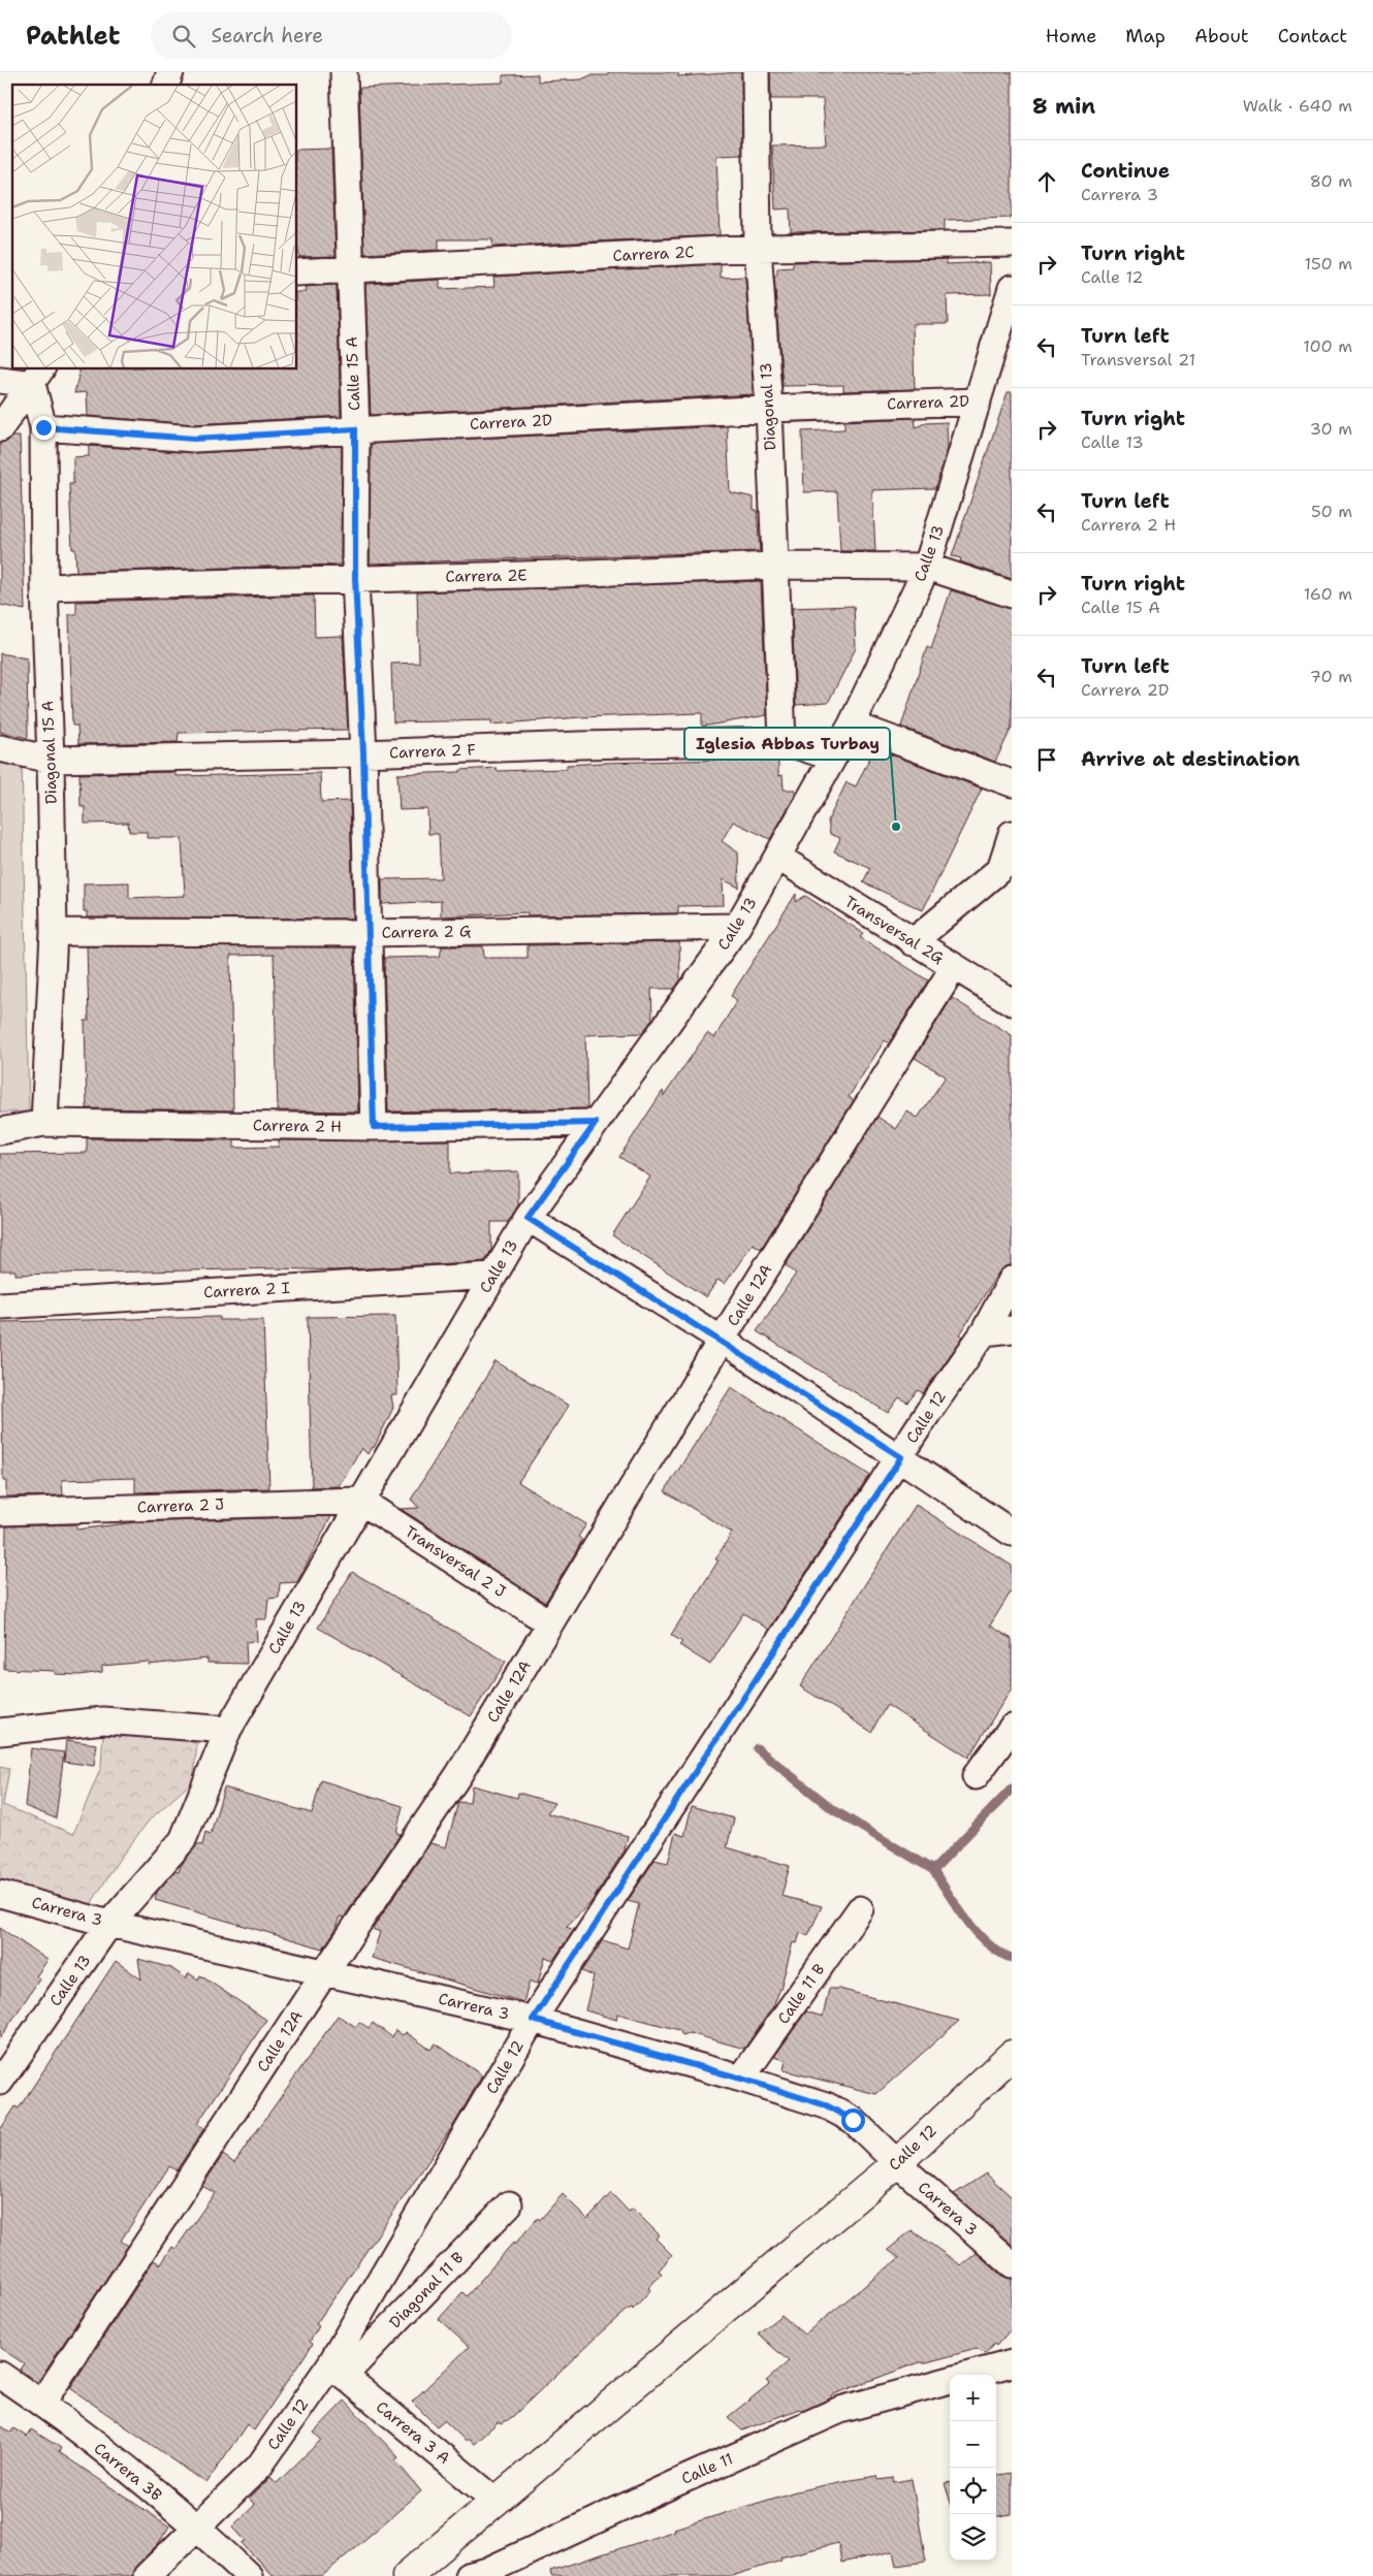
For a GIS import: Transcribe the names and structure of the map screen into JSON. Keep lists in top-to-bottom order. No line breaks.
{"streets":{"main road":["Calle 12"],"street":["Carrera 2C","Calle 15 A","Carrera 2D","Diagonal 13","Calle 13","Carrera 2E","Carrera 2 F","Diagonal 15 A","Transversal 2G","Carrera 2 G","Carrera 2 H","Carrera 2 I","Calle 12A","Carrera 2 J","Transversal 2 J","Carrera 3","Calle 11 B","Diagonal 11 B","Carrera 3 A","Calle 11","Carrera 3B"]},"crossings":[["Carrera 2C","Calle 15 A"],["Carrera 2C","Diagonal 13"],["Calle 15 A","Carrera 2D"],["Calle 15 A","Carrera 2E"],["Calle 15 A","Carrera 2 F"],["Calle 15 A","Carrera 2 G"],["Calle 15 A","Carrera 2 H"],["Carrera 2D","Diagonal 13"],["Carrera 2D","Calle 13"],["Carrera 2D","Diagonal 15 A"],["Diagonal 13","Carrera 2E"],["Diagonal 13","Carrera 2 F"],["Calle 13","Carrera 2E"],["Calle 13","Carrera 2 F"],["Calle 13","Transversal 2G"],["Calle 13","Carrera 2 G"],["Calle 13","Carrera 2 H"],["Calle 13","Carrera 2 I"],["Calle 13","Carrera 2 J"],["Calle 13","Transversal 2 J"],["Calle 13","Carrera 3"],["Carrera 2E","Diagonal 15 A"],["Carrera 2 F","Diagonal 15 A"],["Diagonal 15 A","Carrera 2 G"],["Diagonal 15 A","Carrera 2 H"],["Transversal 2G","Calle 12A"],["Calle 12A","Transversal 2 J"],["Calle 12A","Carrera 3"],["Calle 12A","Carrera 3B"],["Calle 12","Carrera 3"],["Calle 12","Diagonal 11 B"],["Calle 12","Carrera 3 A"],["Calle 12","Carrera 3B"],["Carrera 2 J","Transversal 2 J"],["Carrera 3","Calle 11 B"],["Diagonal 11 B","Carrera 3 A"]],"places":["Iglesia Abbas Turbay"],"page":{"header":"Pathlet","search":"Search here","nav":["Home","Map","About","Contact"],"heading":["8 min","Walk · 640 m"],"list":[["Continue","Carrera 3","80 m"],["Turn right","Calle 12","150 m"],["Turn left","Transversal 21","100 m"],["Turn right","Calle 13","30 m"],["Turn left","Carrera 2 H","50 m"],["Turn right","Calle 15 A","160 m"],["Turn left","Carrera 2D","70 m"],"Arrive at destination"],"map_buttons":["+","−"]}}
